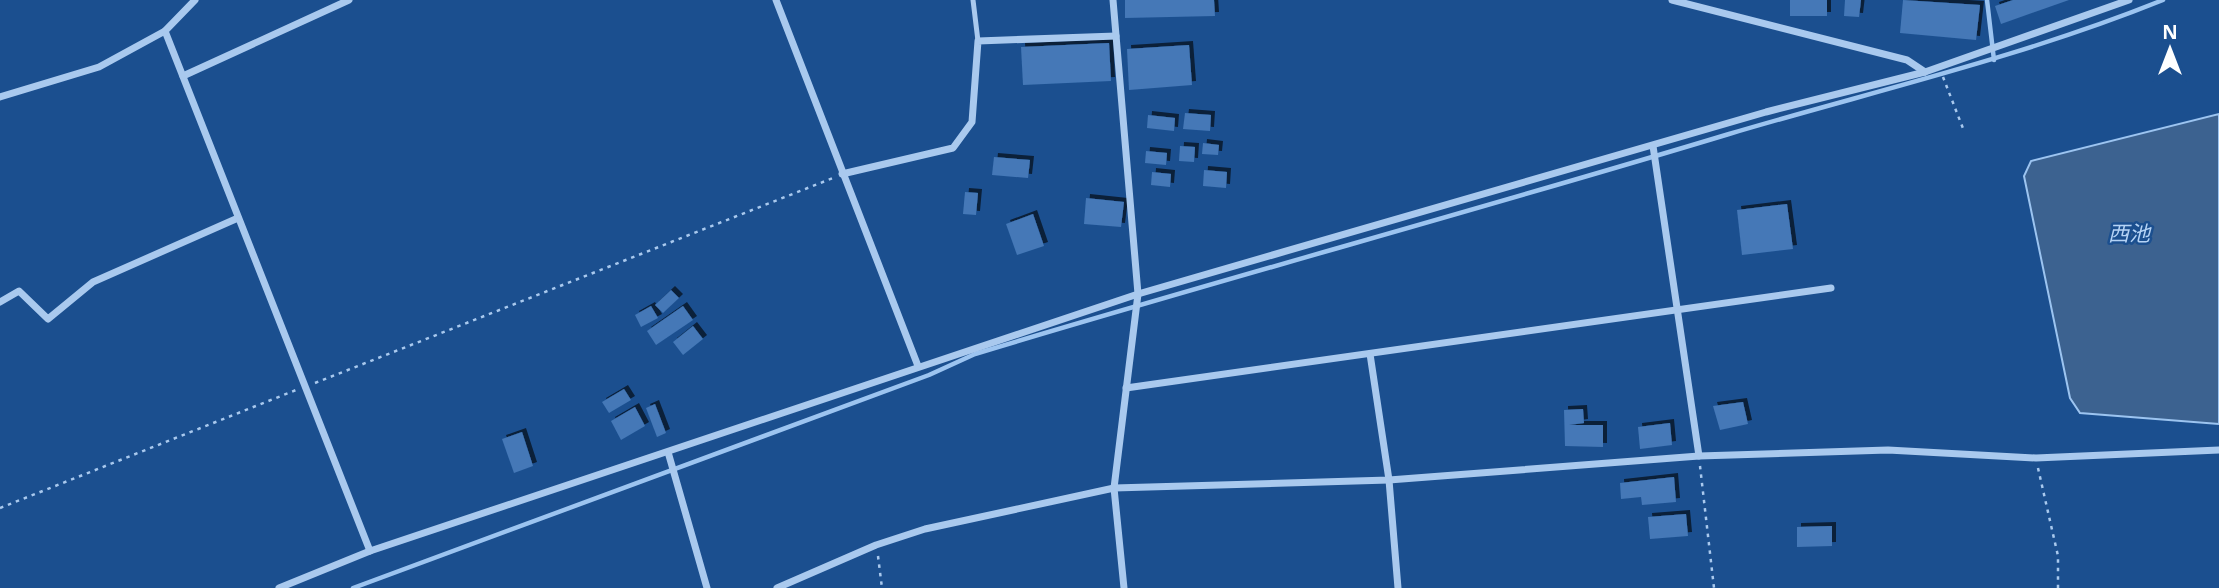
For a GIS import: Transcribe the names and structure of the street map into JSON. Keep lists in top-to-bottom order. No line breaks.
{"water":["西池"],"north":"top"}
